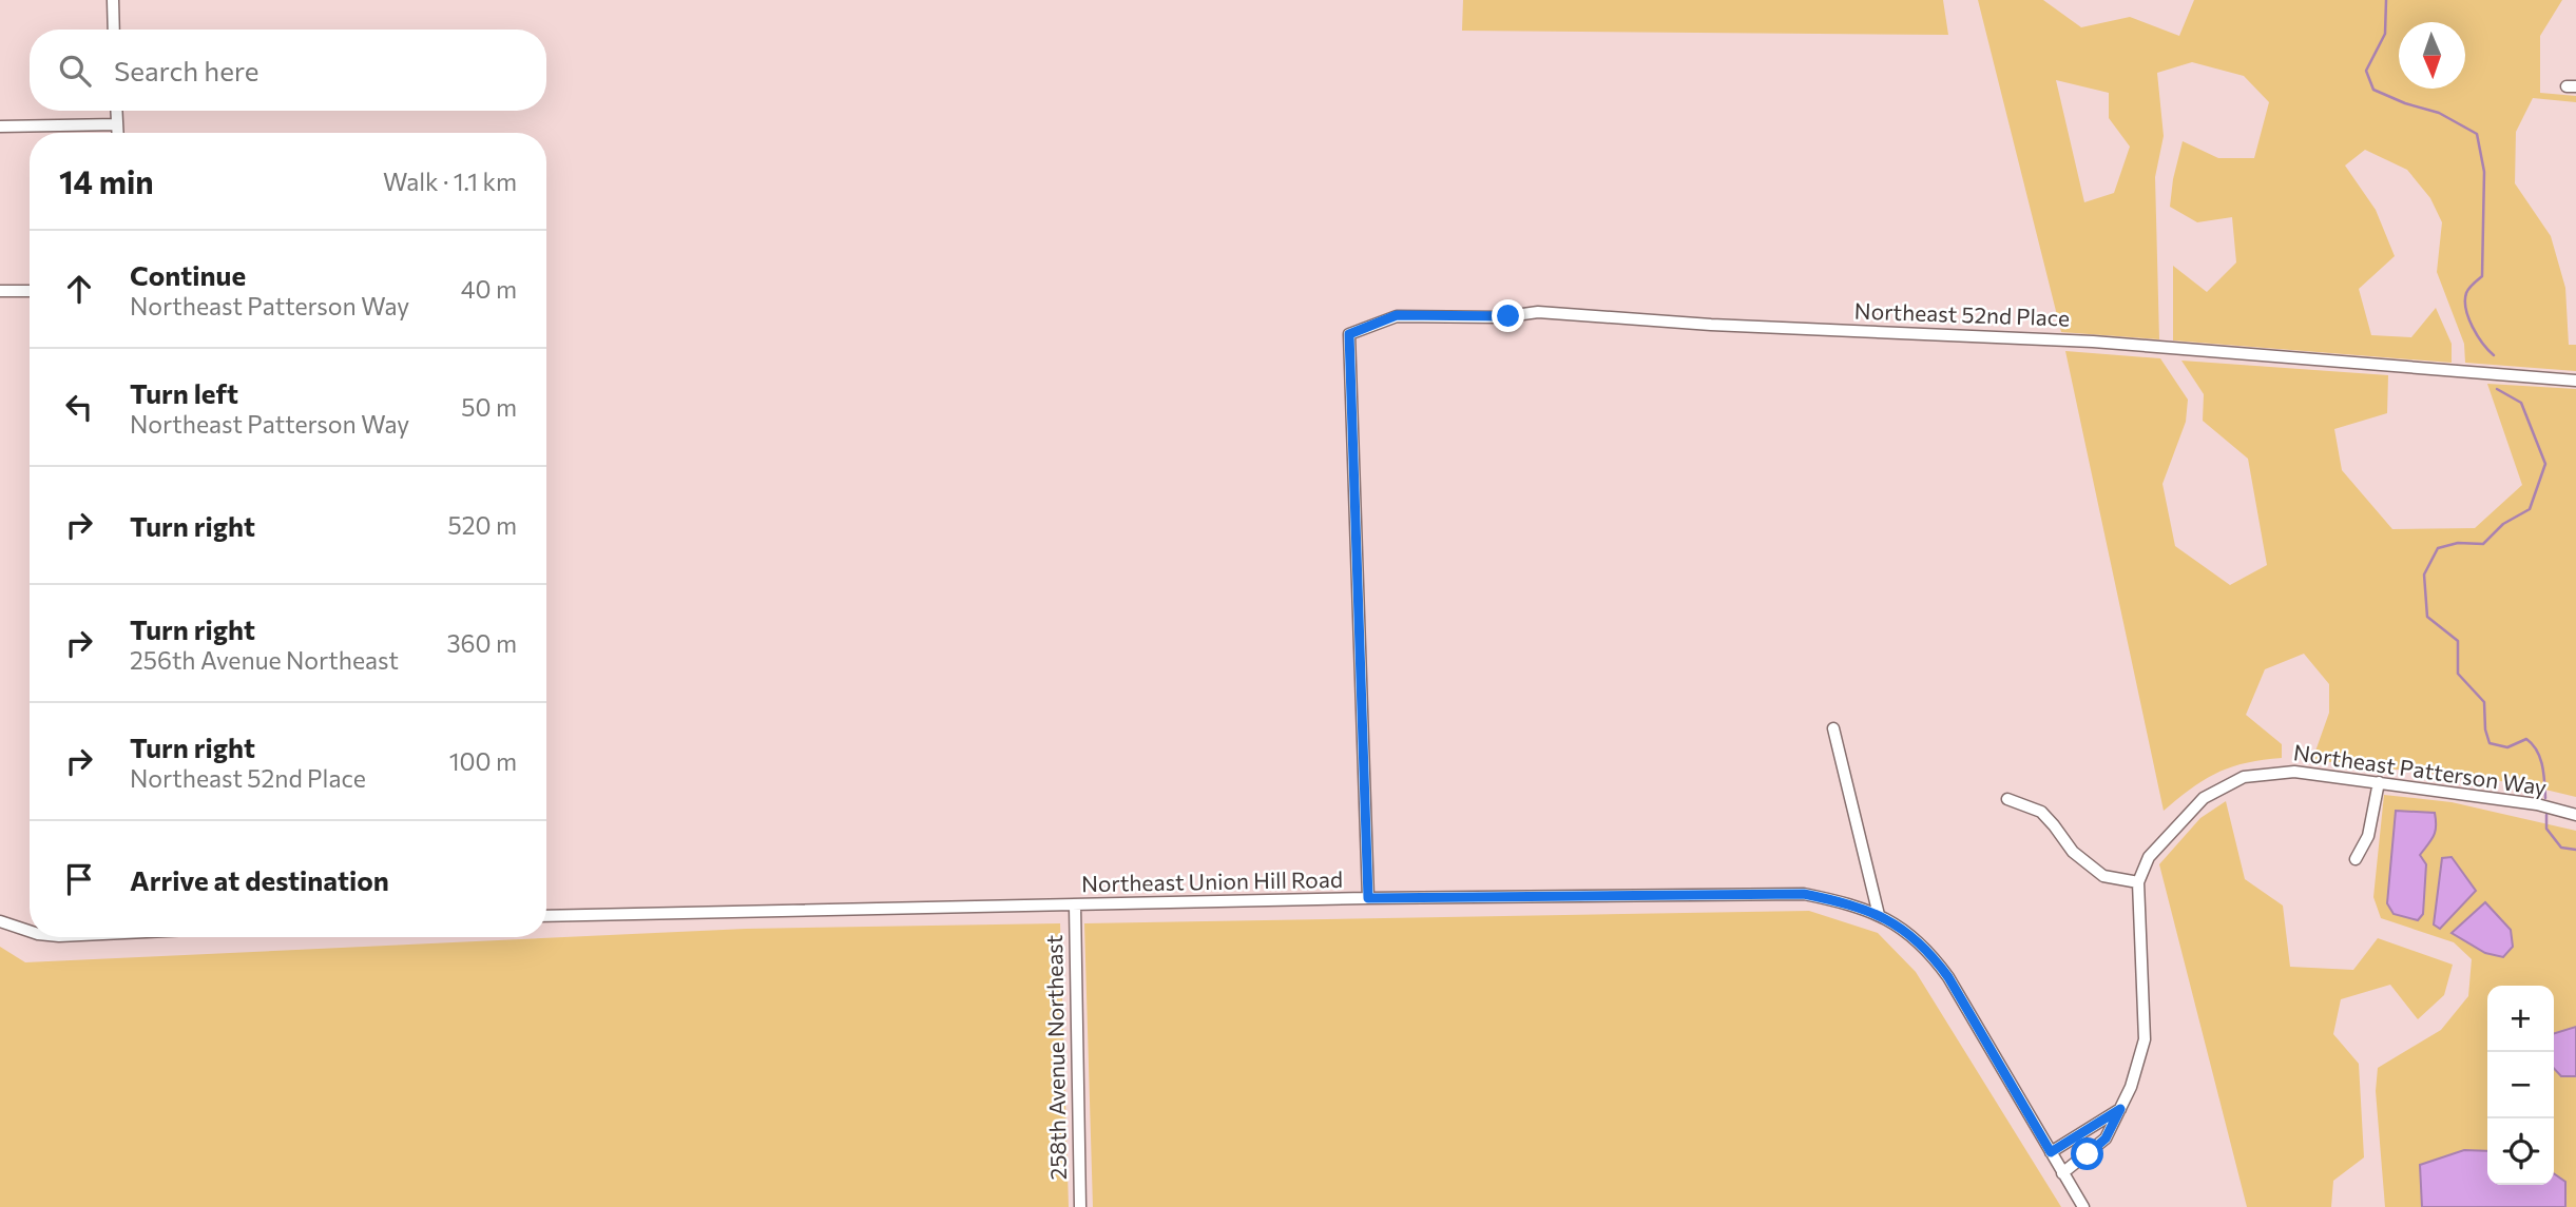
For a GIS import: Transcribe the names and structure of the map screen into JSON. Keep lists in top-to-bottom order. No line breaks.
{"streets":{"street":["Northeast 52nd Place","Northeast Patterson Way","Northeast Union Hill Road","258th Avenue Northeast"]},"crossings":[["Northeast 52nd Place","Northeast Union Hill Road"],["Northeast Union Hill Road","258th Avenue Northeast"]],"north":"bottom","page":{"search":"Search here","heading":["14 min","Walk · 1.1 km"],"list":[["Continue","Northeast Patterson Way","40 m"],["Turn left","Northeast Patterson Way","50 m"],["Turn right","520 m"],["Turn right","256th Avenue Northeast","360 m"],["Turn right","Northeast 52nd Place","100 m"],"Arrive at destination"],"map_buttons":["+","−"]}}
